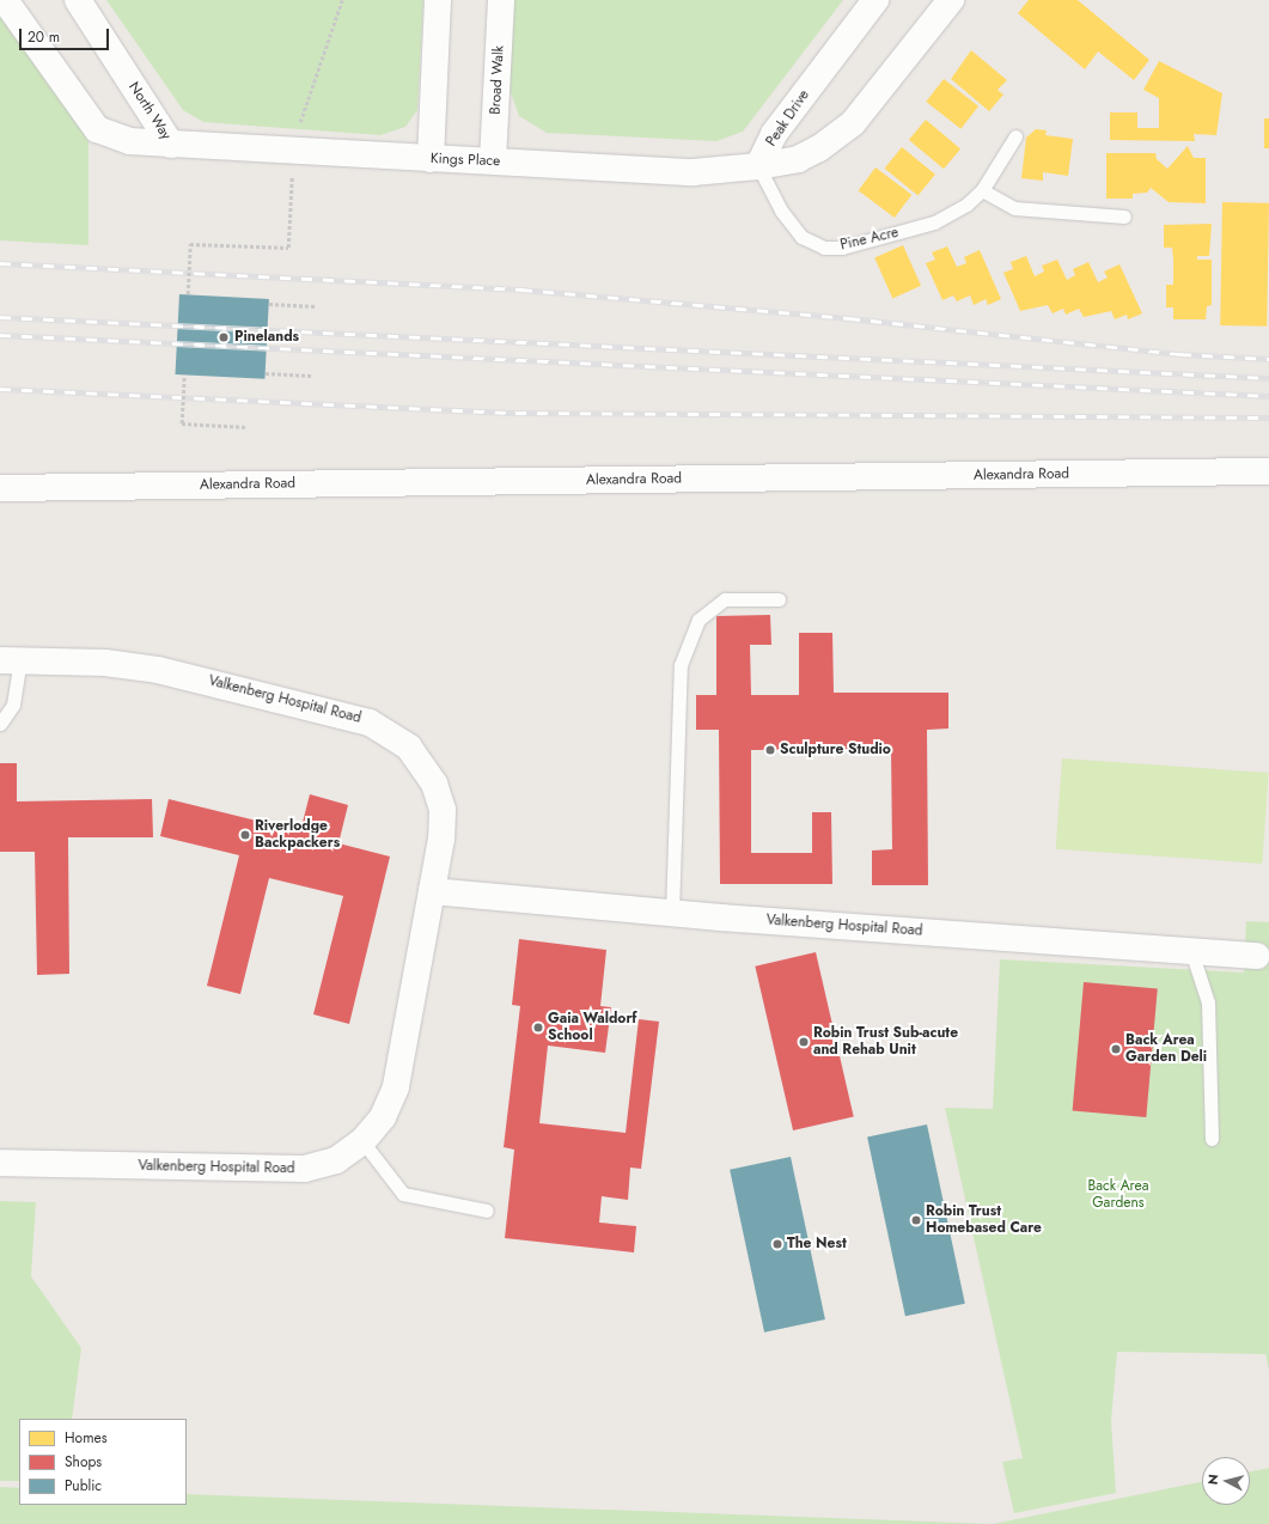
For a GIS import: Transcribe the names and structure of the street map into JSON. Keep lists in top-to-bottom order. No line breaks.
{"streets":{"street":["Broad Walk","North Way","Peak Drive","Kings Place","Alexandra Road","Valkenberg Hospital Road"],"lane":["Pine Acre"]},"crossings":[["Broad Walk","Kings Place"],["North Way","Kings Place"],["Peak Drive","Kings Place"],["Peak Drive","Pine Acre"],["Kings Place","Pine Acre"]],"parks":["Back Area Gardens"],"places":["Pinelands","Sculpture Studio","Riverlodge Backpackers","Gaia Waldorf School","Robin Trust Sub-acute and Rehab Unit","Back Area Garden Deli","Robin Trust Homebased Care","The Nest"],"legend":["Homes","Shops","Public"],"scale_bar":"20 m","north":"left"}
